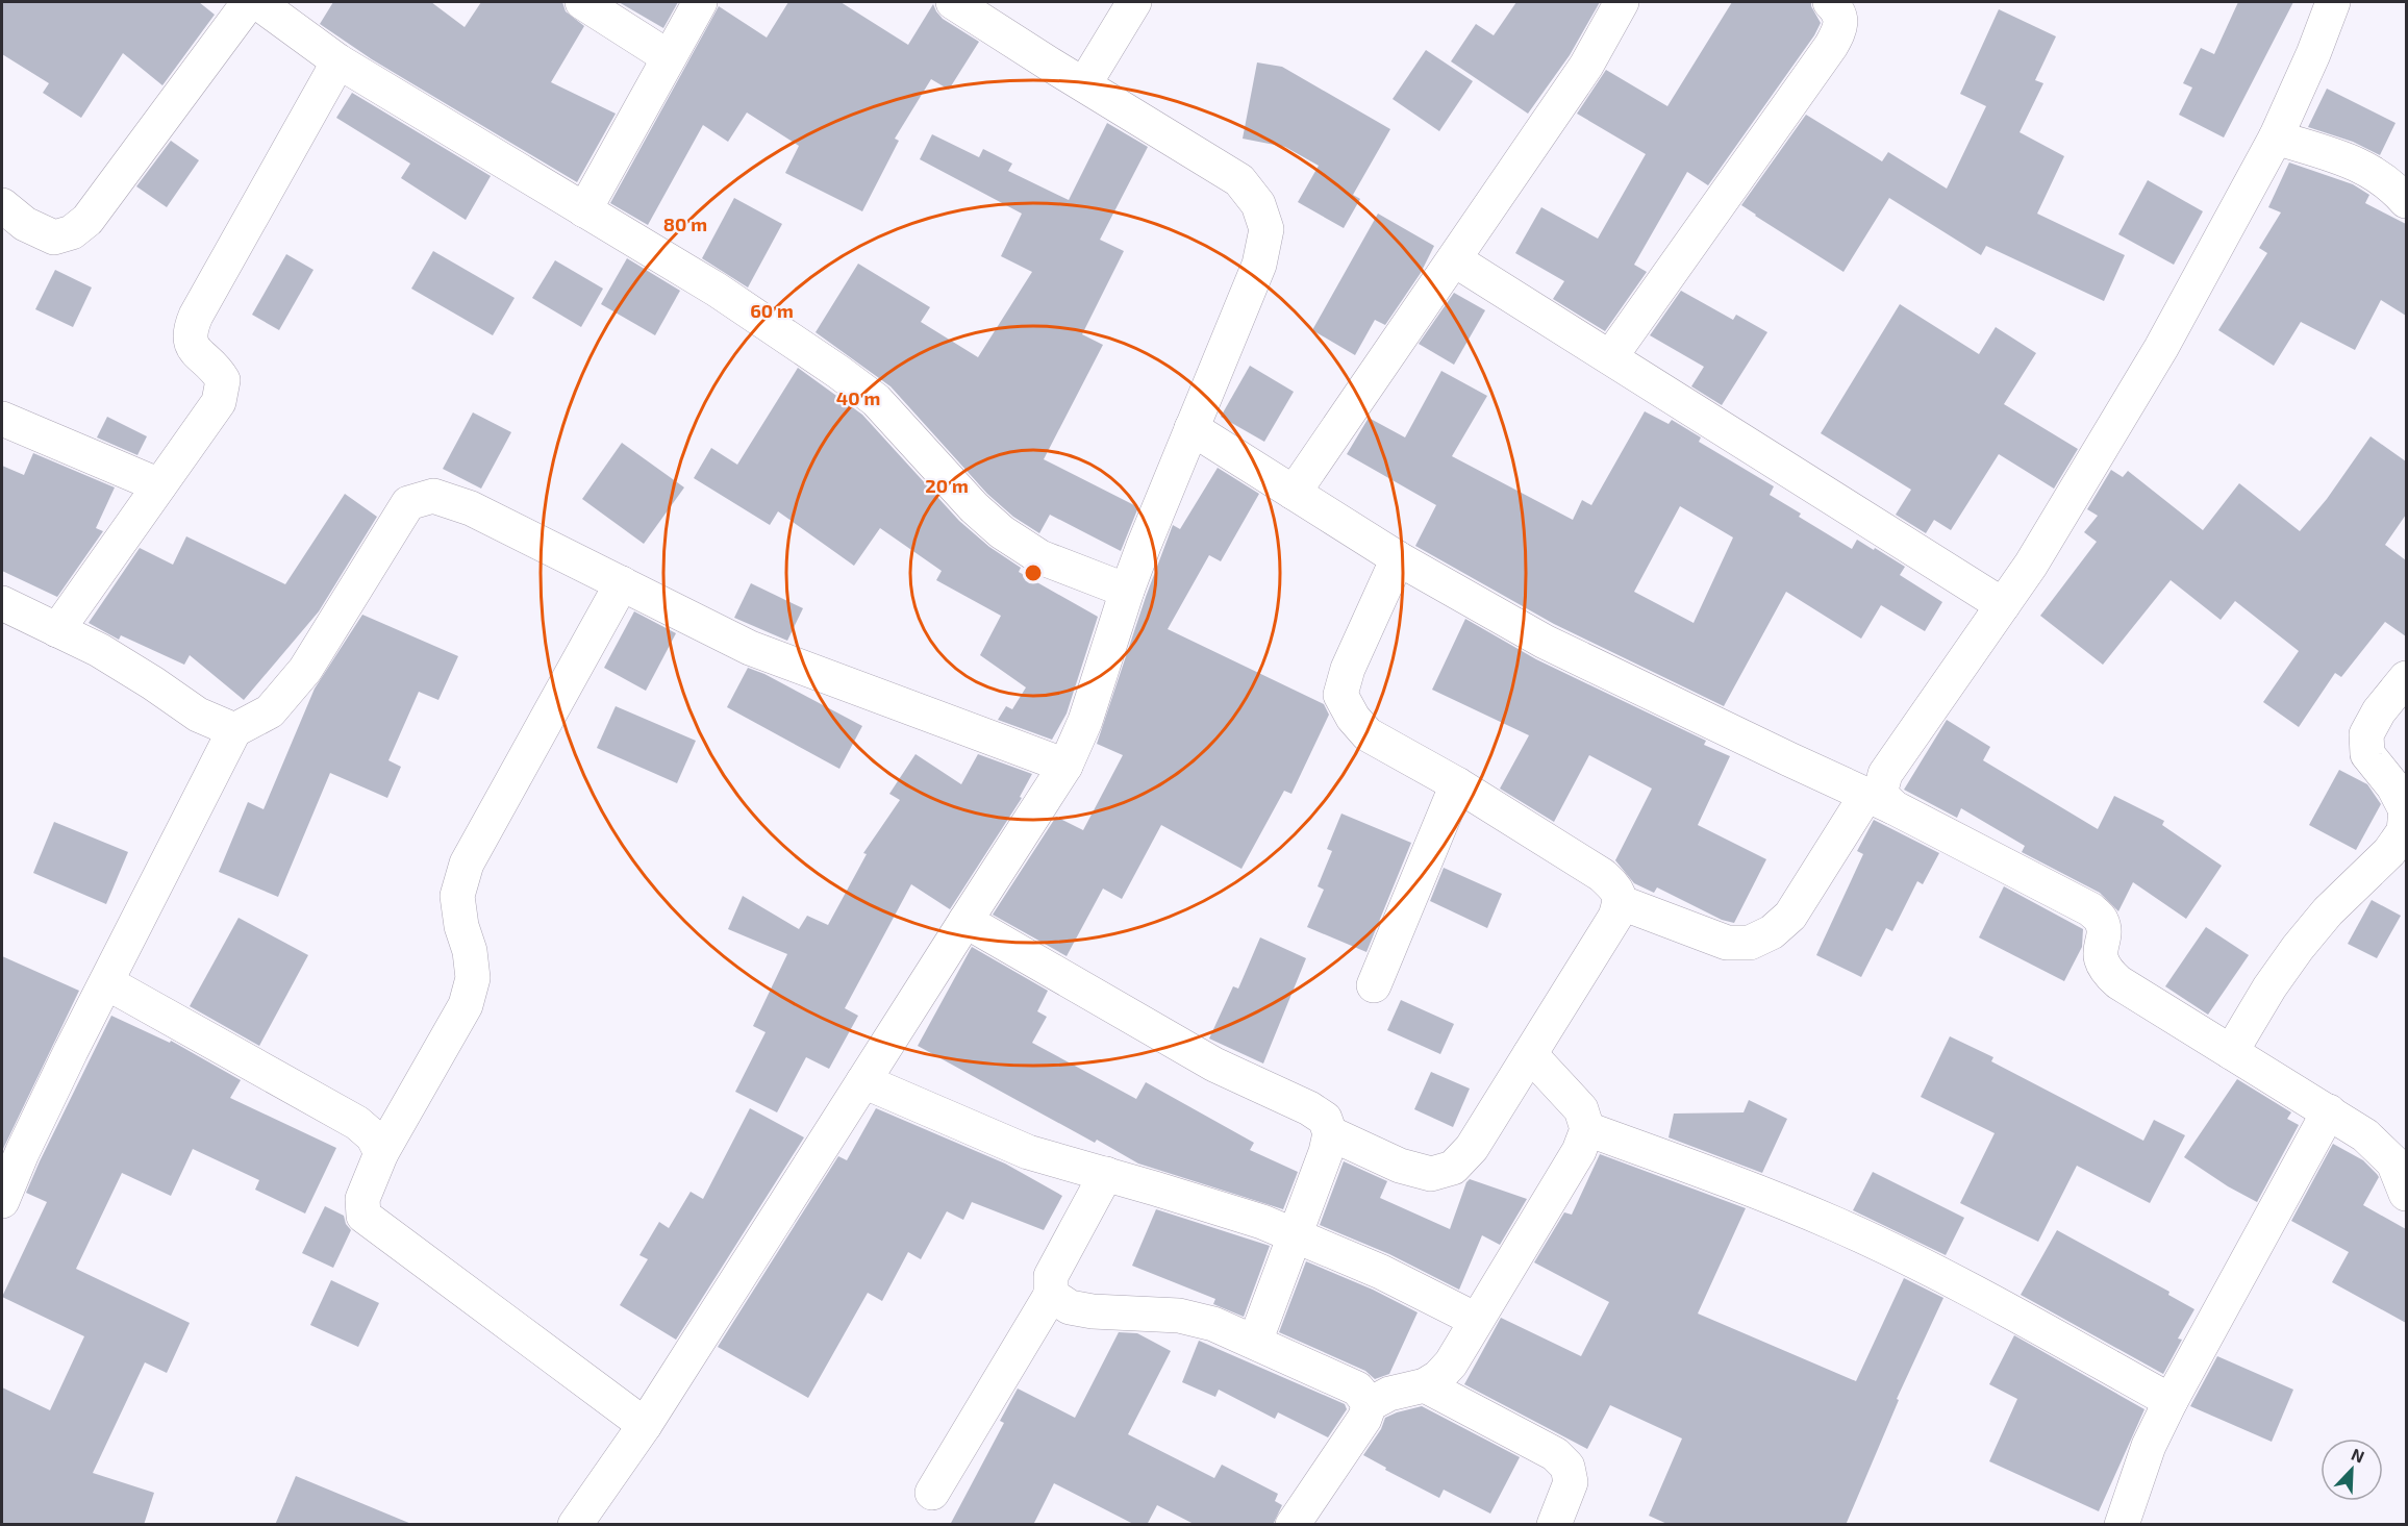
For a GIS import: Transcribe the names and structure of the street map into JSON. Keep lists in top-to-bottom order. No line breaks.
{"north":"top right","rings":["80 m","60 m","40 m","20 m"]}
